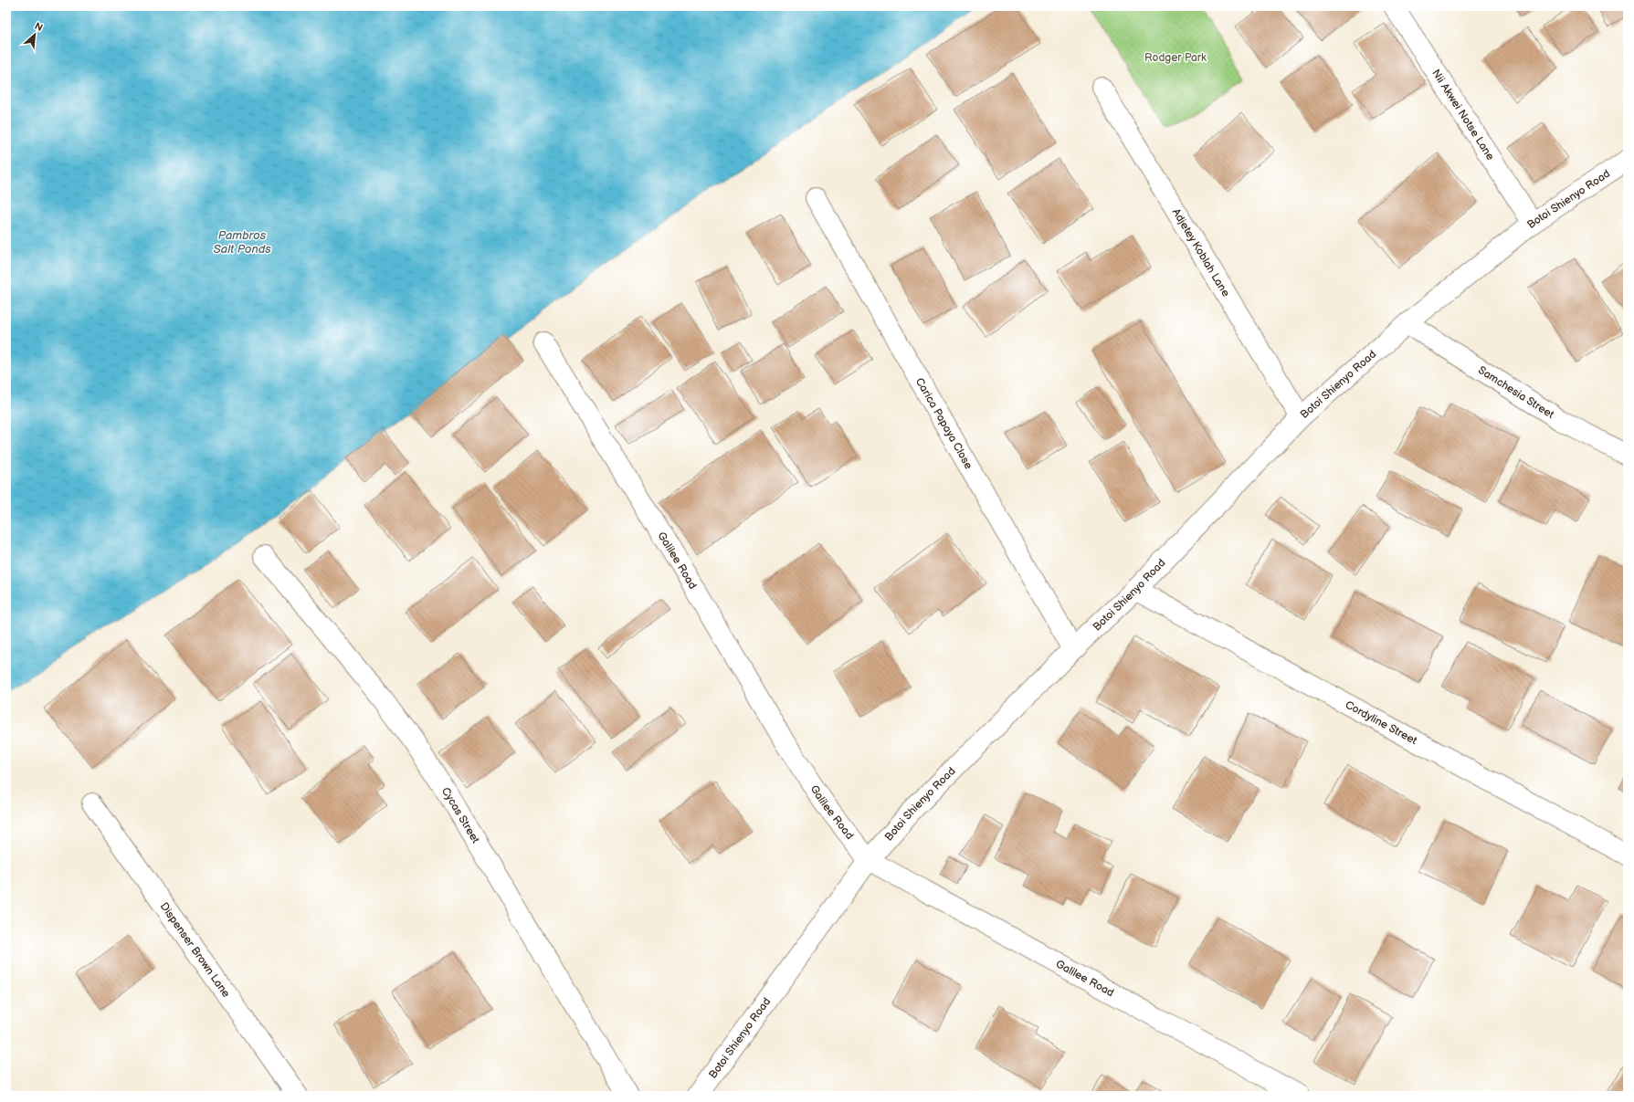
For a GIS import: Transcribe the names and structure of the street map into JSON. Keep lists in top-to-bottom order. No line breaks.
{"streets":{"street":["Nii Akwei Notse Lane","Botoi Shienyo Road","Adjetey Koblah Lane","Samchesia Street","Carica Papaya Close","Galilee Road","Cordyline Street","Cycas Street","Dispenser Brown Lane"]},"crossings":[["Nii Akwei Notse Lane","Botoi Shienyo Road"],["Botoi Shienyo Road","Adjetey Koblah Lane"],["Botoi Shienyo Road","Samchesia Street"],["Botoi Shienyo Road","Carica Papaya Close"],["Botoi Shienyo Road","Galilee Road"],["Botoi Shienyo Road","Cordyline Street"]],"water":["Pambros Salt Ponds"],"parks":["Rodger Park"],"north":"top right"}
